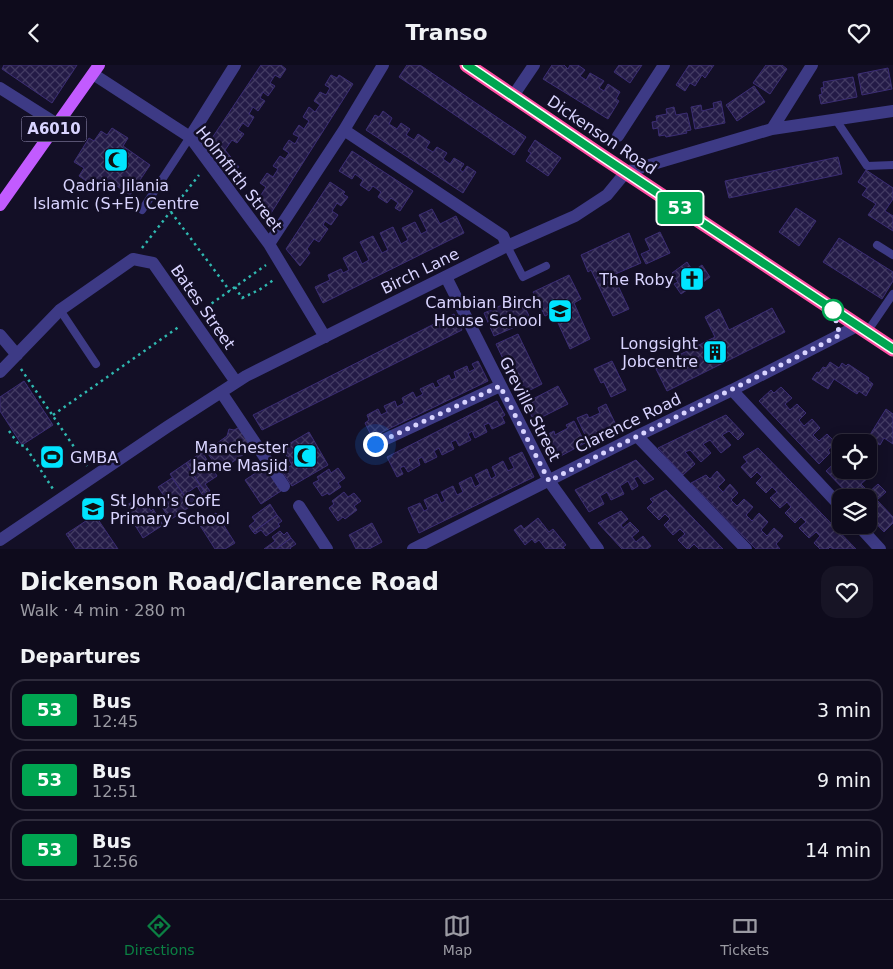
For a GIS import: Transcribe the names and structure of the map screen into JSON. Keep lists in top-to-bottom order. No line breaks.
{"streets":{"highway":["Dickenson Road"],"main road":["A6010"],"street":["Holmfirth Street","Birch Lane","Bates Street","Greville Street","Clarence Road"]},"crossings":[["A6010","Holmfirth Street"],["Dickenson Road","Birch Lane"],["Dickenson Road","Clarence Road"],["Holmfirth Street","Birch Lane"],["Birch Lane","Bates Street"],["Birch Lane","Greville Street"],["Greville Street","Clarence Road"]],"places":{"mosque":["Qadria Jilania Islamic (S+E) Centre","Manchester Jame Masjid"],"church":["The Roby"],"school or university":["Cambian Birch House School","St John's CofE Primary School"],"building":["Longsight Jobcentre"],"sports":["GMBA"]},"lines":["bus line 53"],"page":{"header":"Transo","on_map":"53","heading":[["Dickenson Road/Clarence Road","Walk · 4 min · 280 m"],"Departures"],"list":[{"mark":"53","name":"Bus","note":"12:45","value":"3 min"},{"mark":"53","name":"Bus","note":"12:51","value":"9 min"},{"mark":"53","name":"Bus","note":"12:56","value":"14 min"}],"tabs":["Directions","Map","Tickets"]}}
